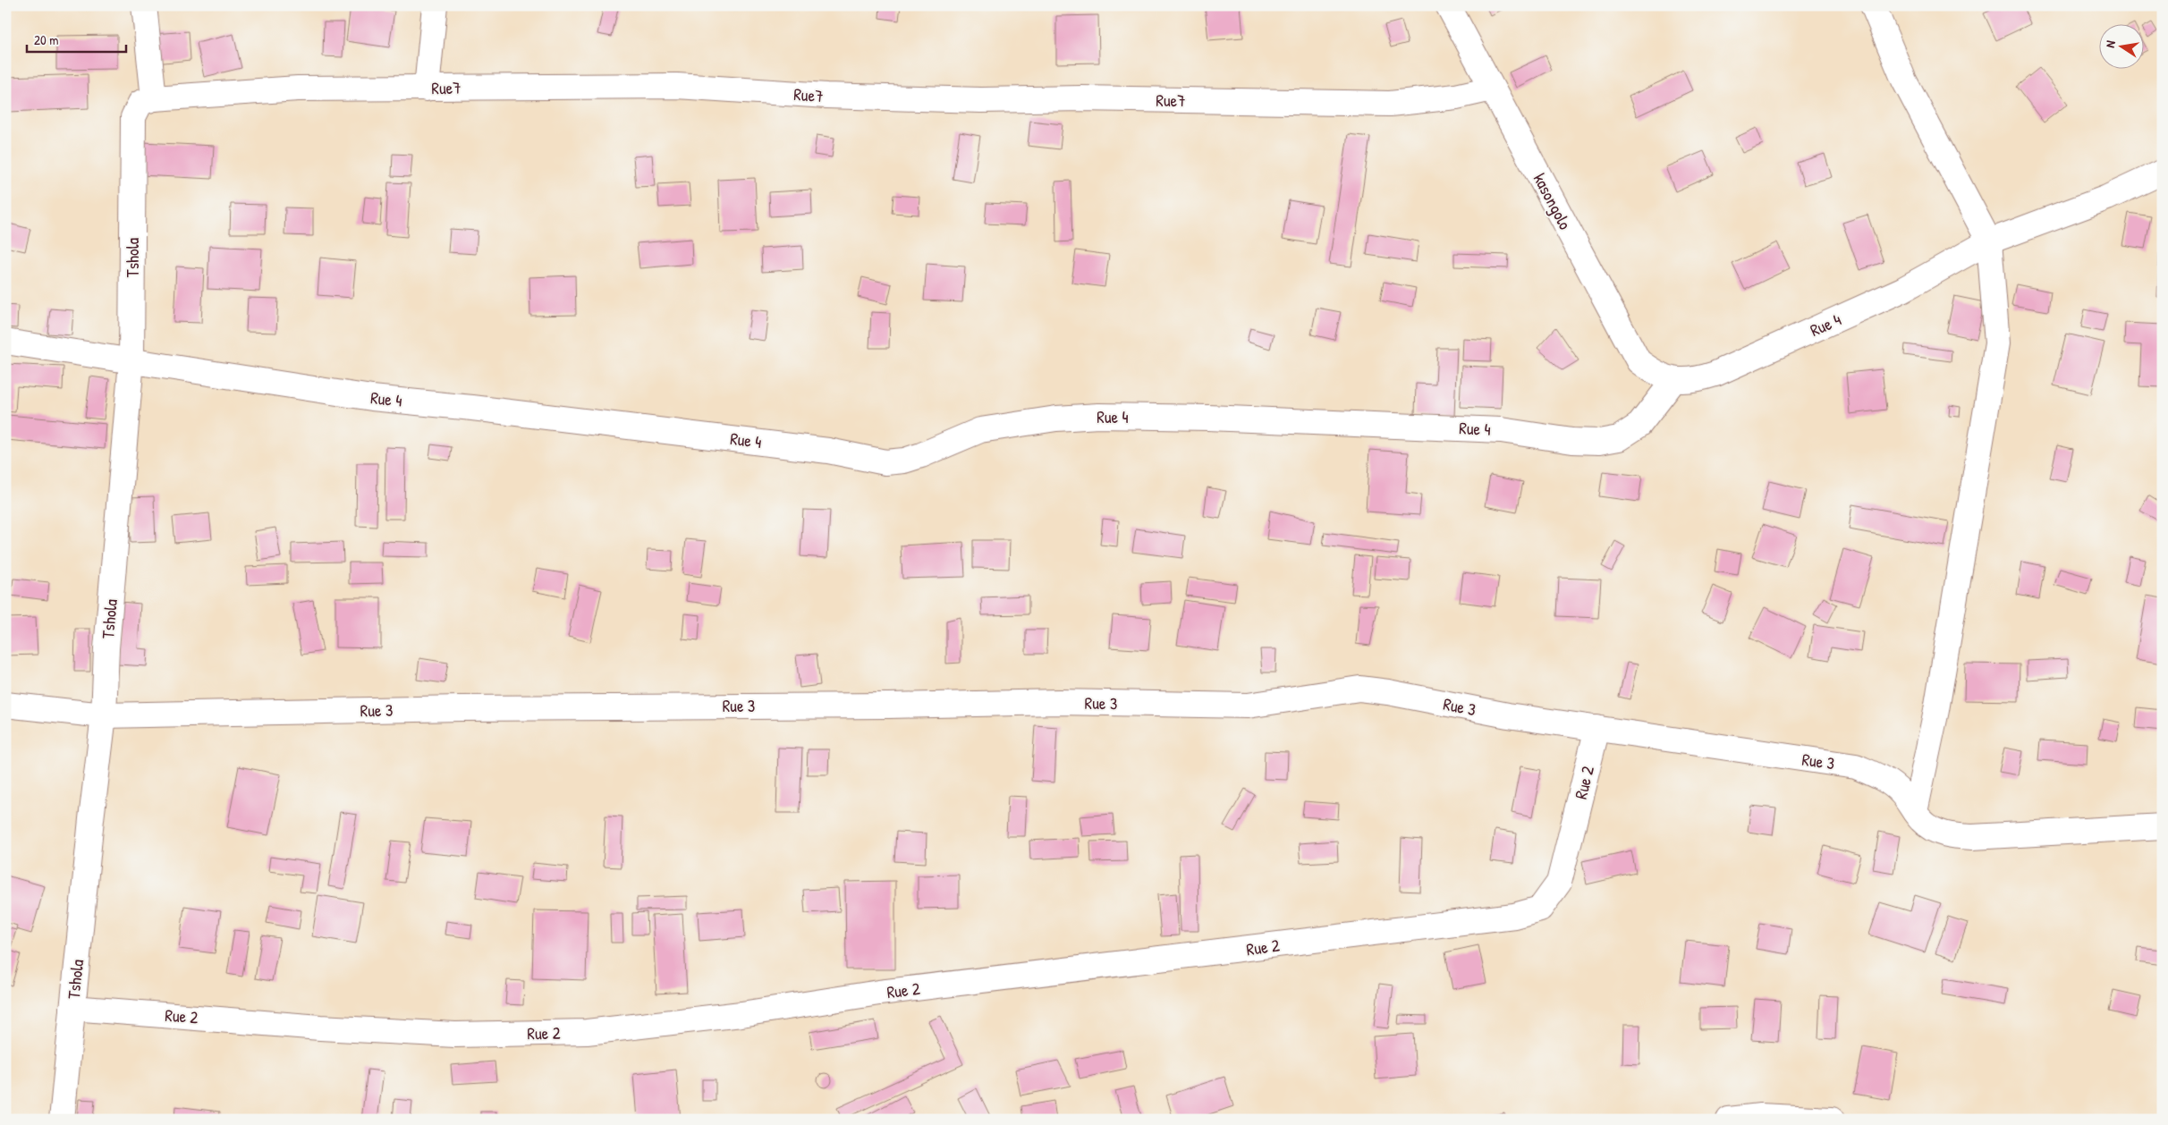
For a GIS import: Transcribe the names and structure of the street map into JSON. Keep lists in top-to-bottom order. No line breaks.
{"streets":{"street":["Rue7","kasongolo","Tshola","Rue 4","Rue 3","Rue 2"]},"crossings":[["Rue7","kasongolo"],["Rue7","Tshola"],["kasongolo","Rue 4"],["Tshola","Rue 4"],["Tshola","Rue 3"],["Tshola","Rue 2"],["Rue 3","Rue 2"]],"scale_bar":"20 m","north":"left"}
